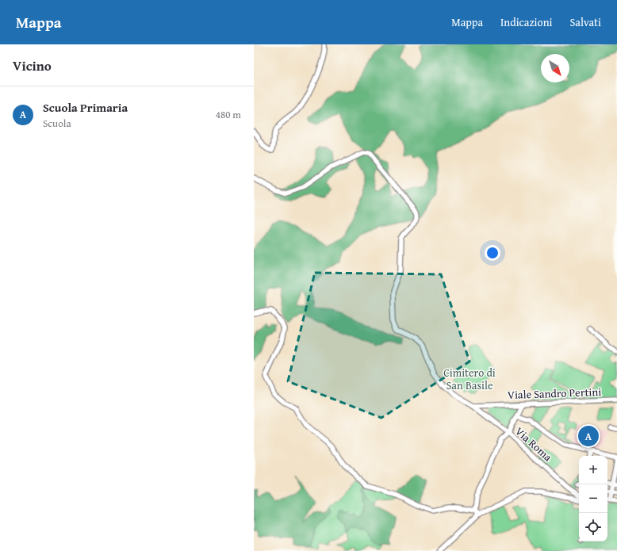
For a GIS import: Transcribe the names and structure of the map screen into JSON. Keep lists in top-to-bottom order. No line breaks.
{"streets":{"street":["Viale Sandro Pertini","Via Roma"]},"crossings":[["Viale Sandro Pertini","Via Roma"]],"parks":["Cimitero di San Basile"],"north":"bottom right","page":{"header":"Mappa","nav":["Mappa","Indicazioni","Salvati"],"heading":"Vicino","list":[{"mark":"A","name":"Scuola Primaria","note":"Scuola","value":"480 m"}],"pins":"A","map_buttons":["+","−"]}}
